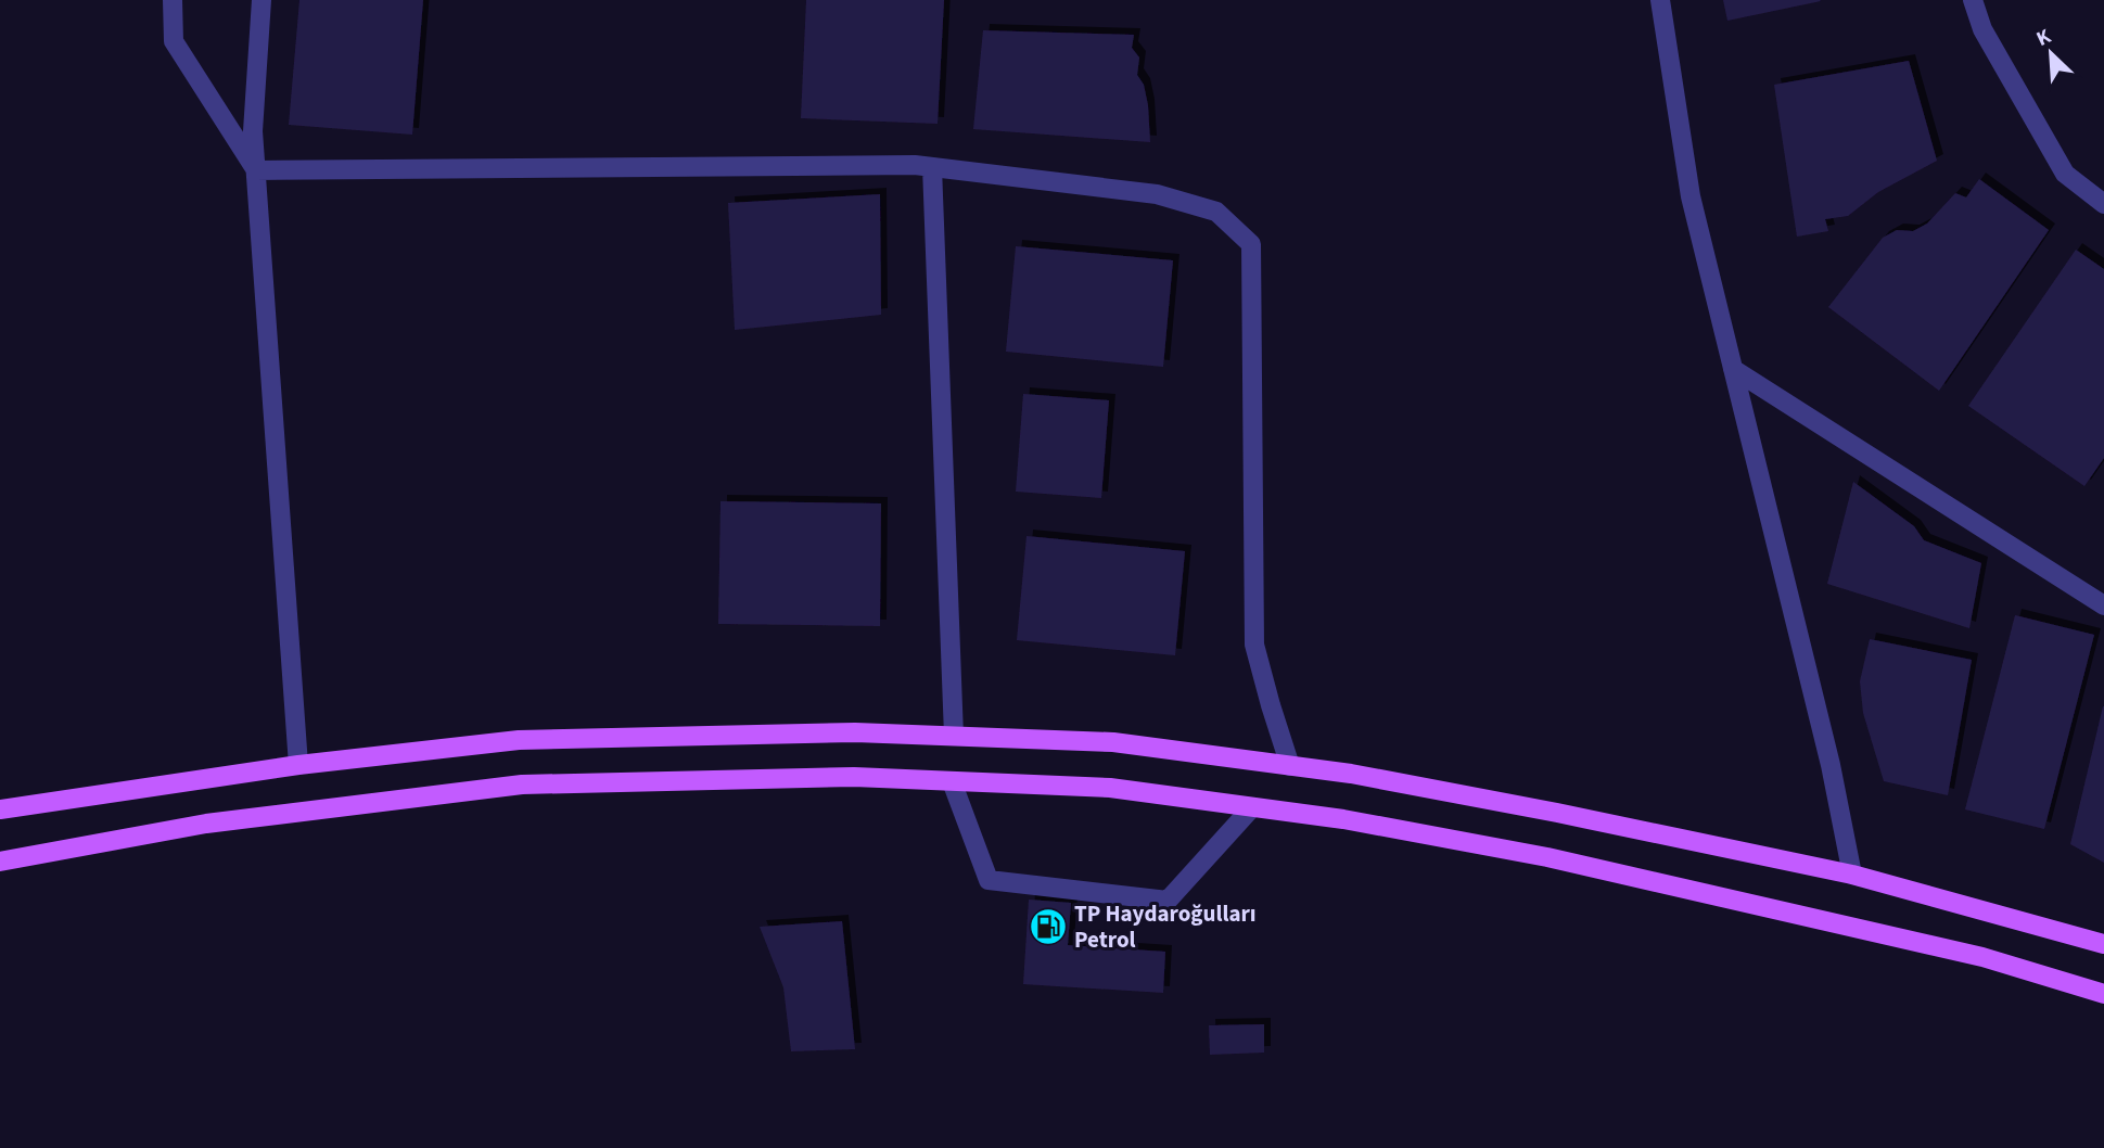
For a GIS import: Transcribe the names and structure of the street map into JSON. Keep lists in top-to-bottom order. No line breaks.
{"places":{"fuel station":["TP Haydaroğulları Petrol"]},"north":"top left"}
